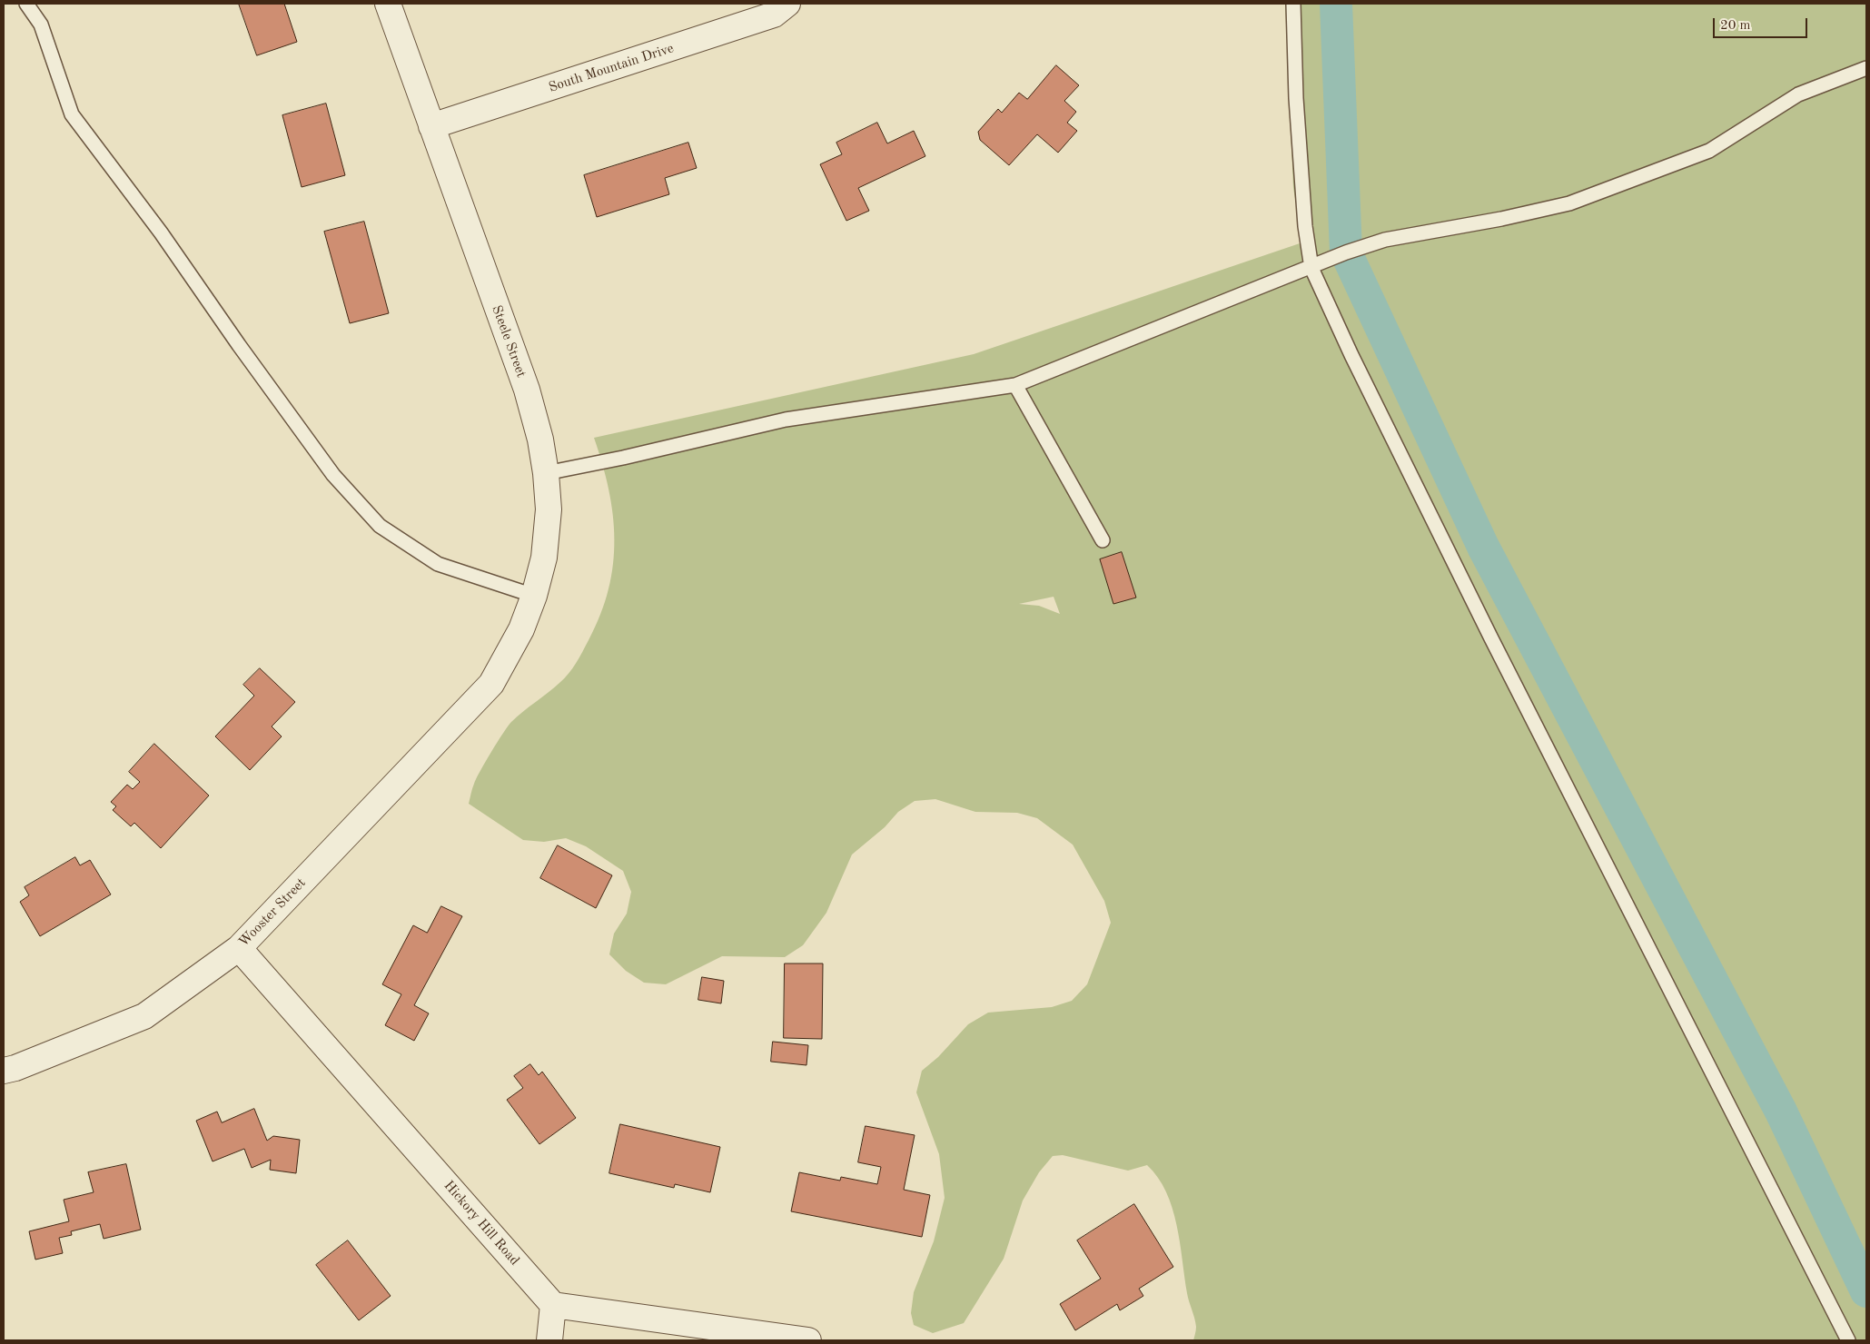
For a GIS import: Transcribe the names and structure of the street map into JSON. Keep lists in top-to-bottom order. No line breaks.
{"streets":{"street":["South Mountain Drive","Steele Street","Wooster Street","Hickory Hill Road"]},"crossings":[["South Mountain Drive","Steele Street"],["Steele Street","Wooster Street"],["Wooster Street","Hickory Hill Road"]],"scale_bar":"20 m"}
